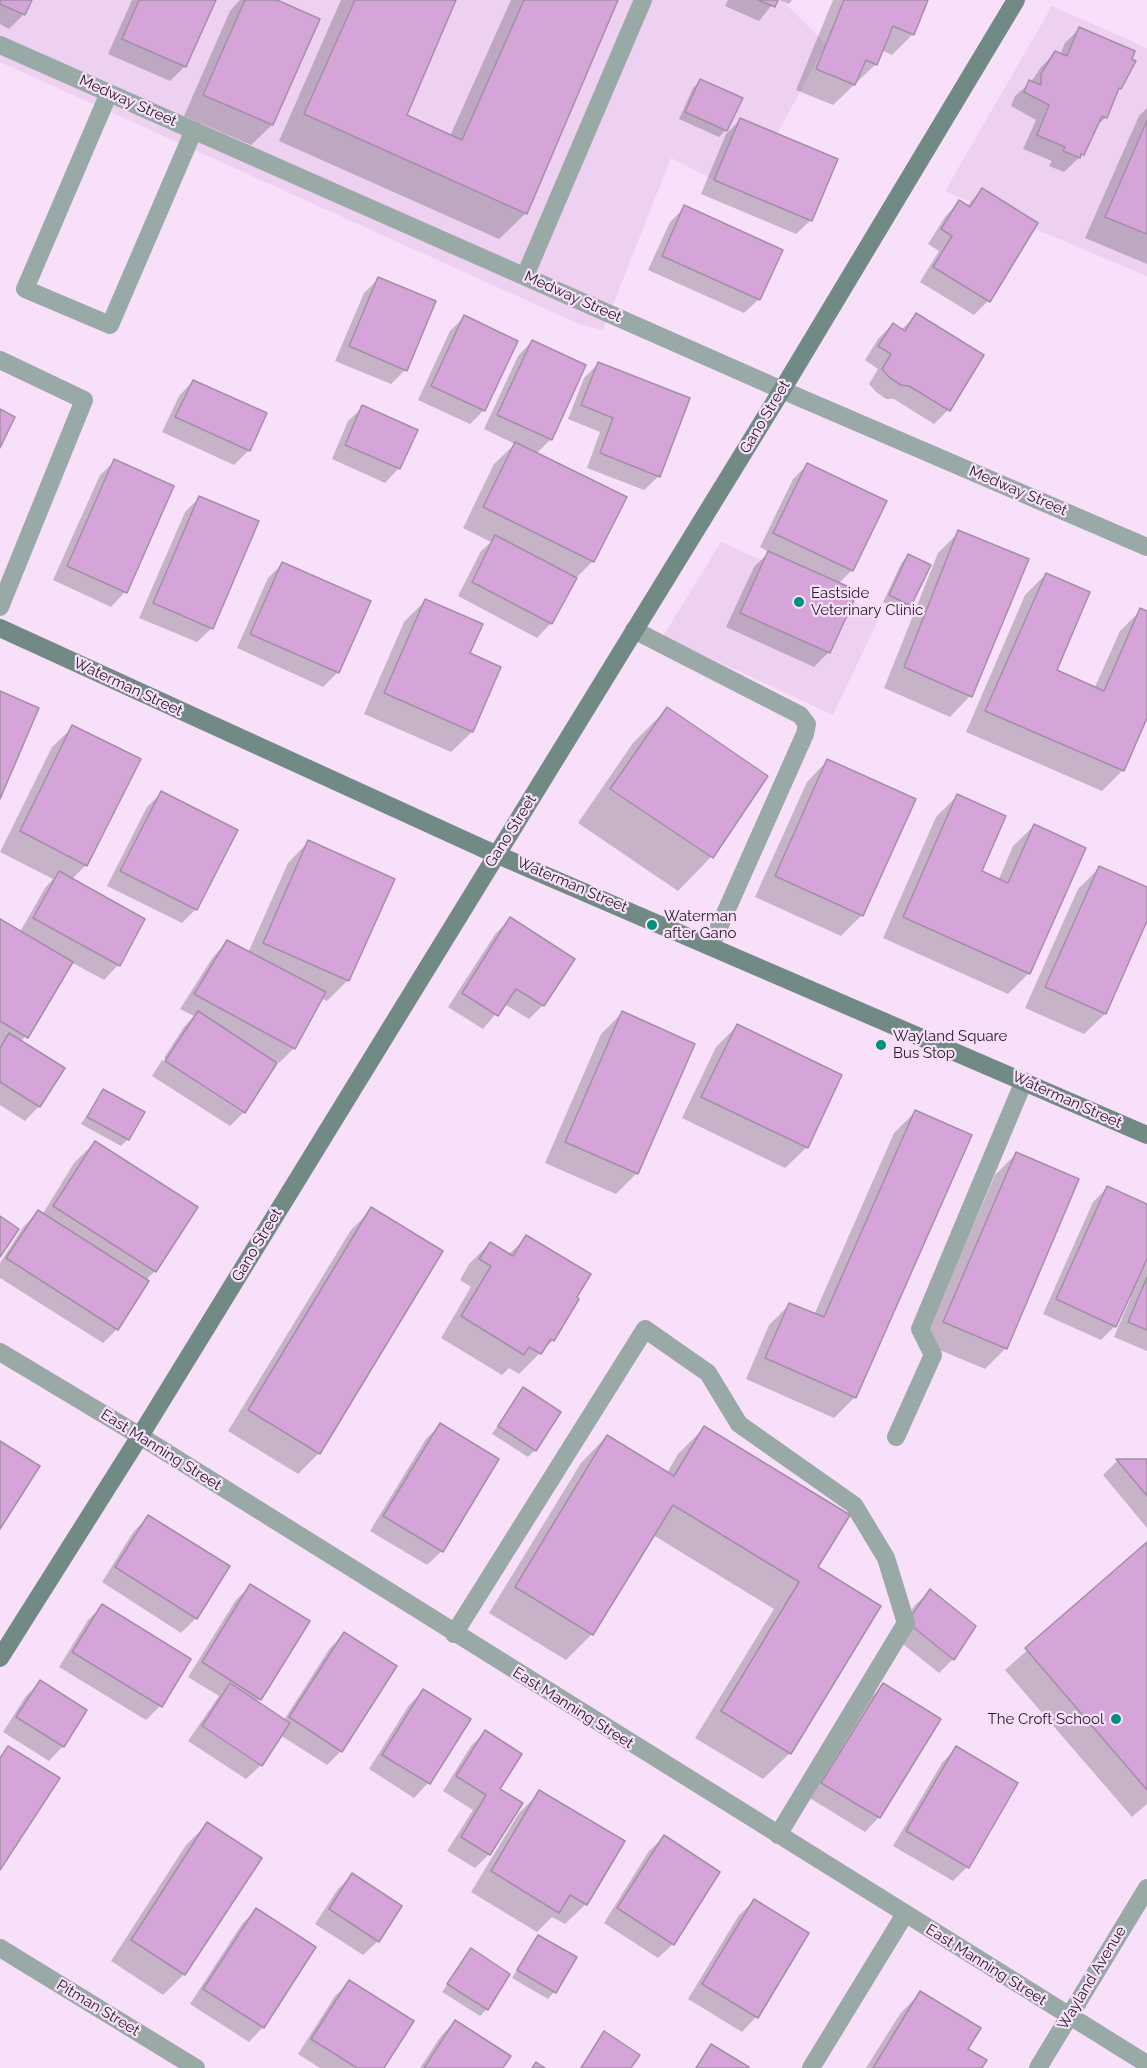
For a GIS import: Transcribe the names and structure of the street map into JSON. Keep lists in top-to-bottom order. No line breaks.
{"streets":{"main road":["Gano Street","Waterman Street"],"street":["Medway Street","East Manning Street","Wayland Avenue","Pitman Street"]},"crossings":[["Medway Street","Gano Street"],["Gano Street","Waterman Street"],["Gano Street","East Manning Street"],["East Manning Street","Wayland Avenue"]],"places":["Eastside Veterinary Clinic","Waterman after Gano","Wayland Square Bus Stop","The Croft School"]}
